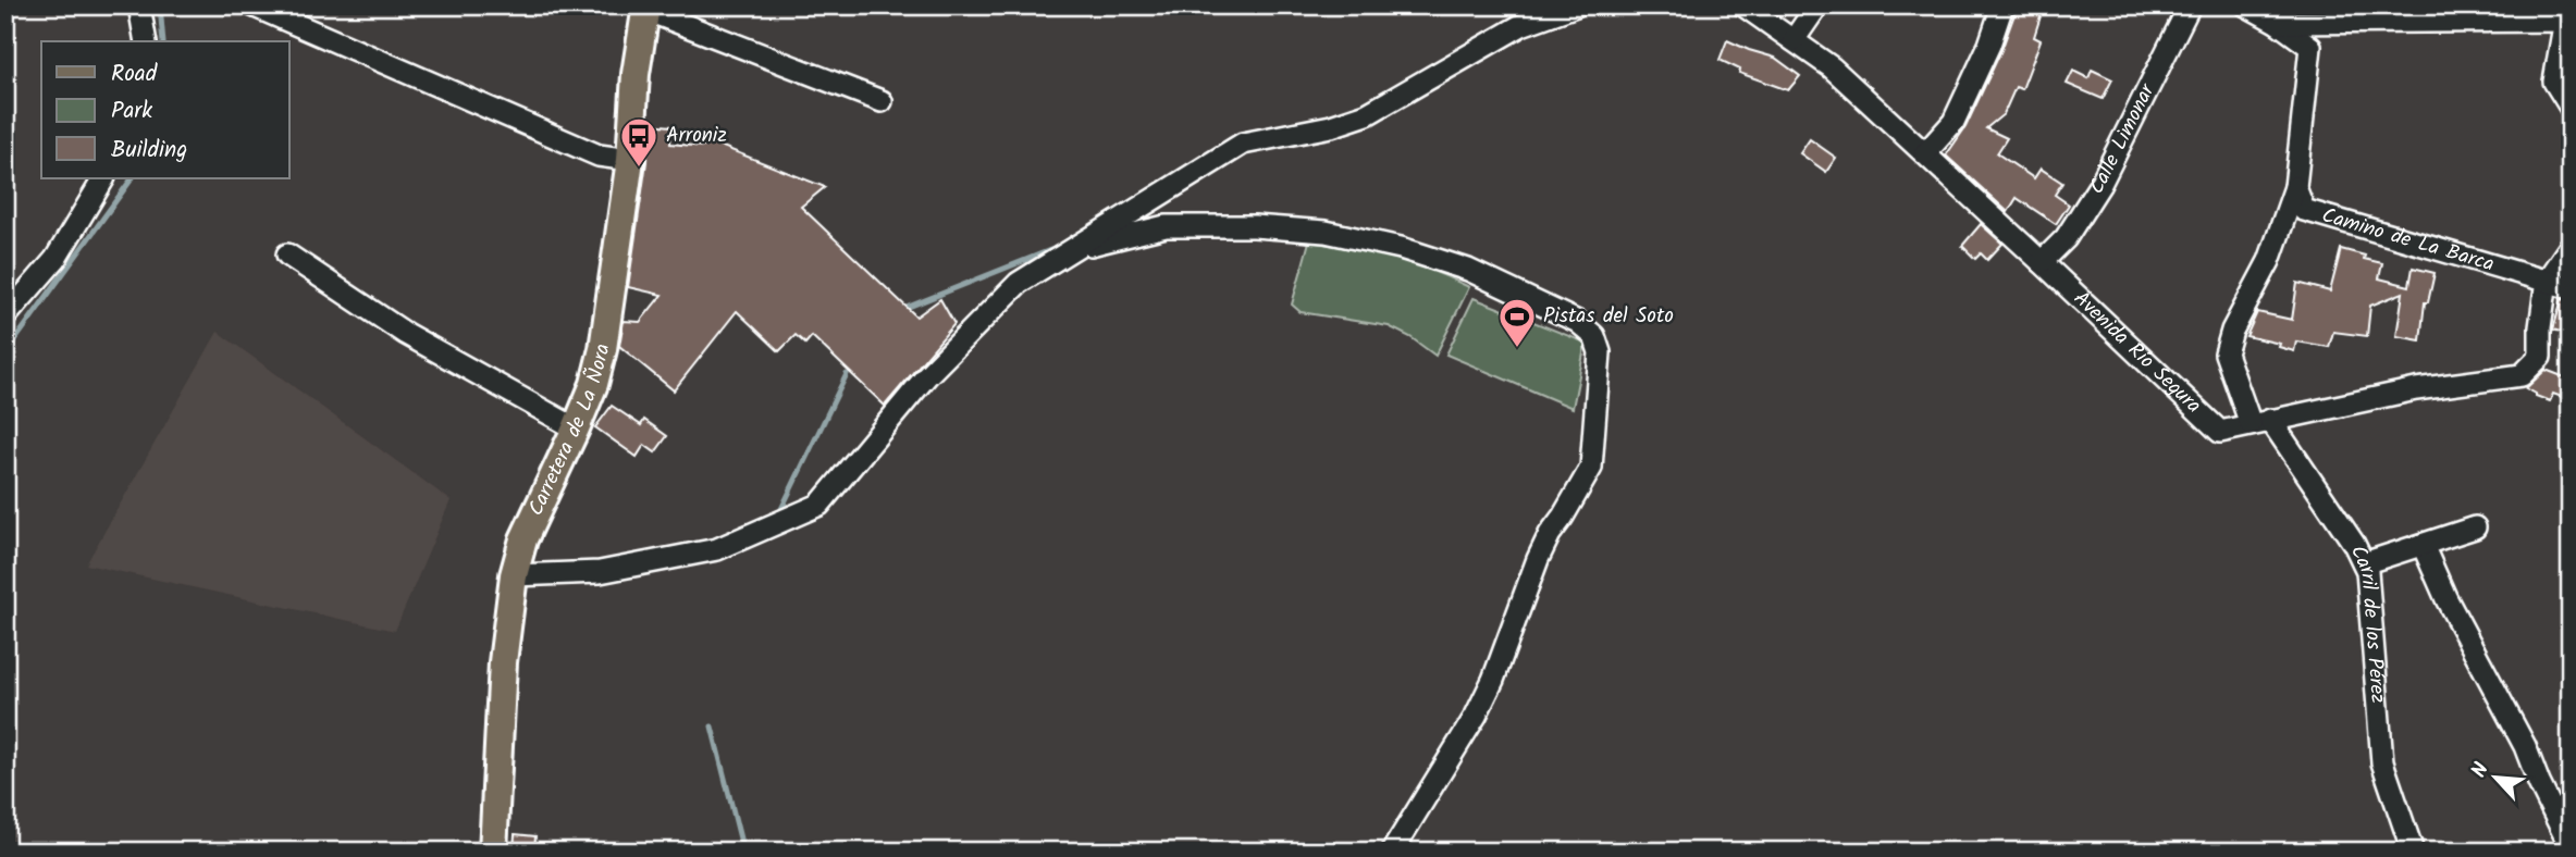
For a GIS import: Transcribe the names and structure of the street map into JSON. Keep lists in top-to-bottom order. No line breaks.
{"streets":{"main road":["Carretera de La Ñora"],"street":["Calle Limonar","Camino de La Barca","Avenida Río Segura","Carril de los Pérez"]},"crossings":[["Calle Limonar","Avenida Río Segura"],["Camino de La Barca","Avenida Río Segura"],["Camino de La Barca","Carril de los Pérez"],["Avenida Río Segura","Carril de los Pérez"]],"places":{"bus stop":["Arroniz"],"sports":["Pistas del Soto"]},"legend":["Road","Park","Building"],"north":"top left"}
